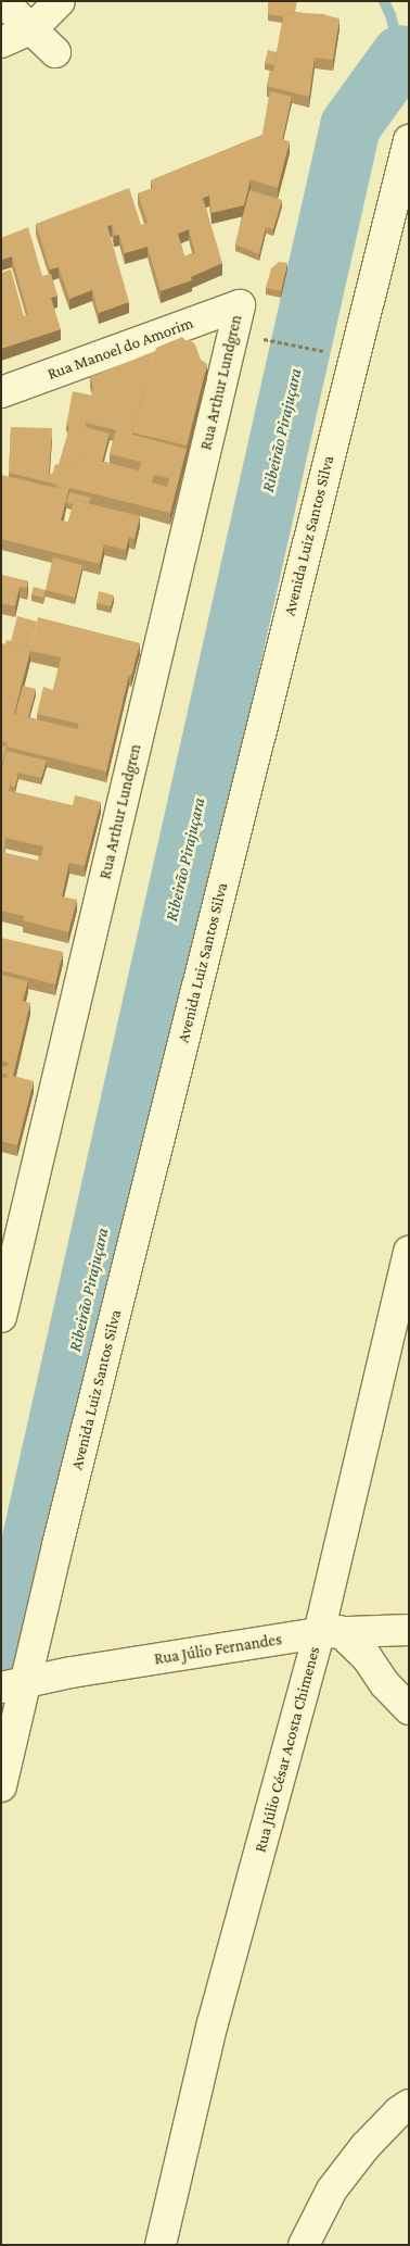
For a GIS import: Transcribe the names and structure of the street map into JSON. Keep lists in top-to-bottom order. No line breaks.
{"streets":{"street":["Rua Manoel do Amorim","Rua Arthur Lundgren","Avenida Luiz Santos Silva","Rua Júlio Fernandes","Rua Júlio César Acosta Chimenes"]},"crossings":[["Rua Manoel do Amorim","Rua Arthur Lundgren"],["Avenida Luiz Santos Silva","Rua Júlio Fernandes"],["Rua Júlio Fernandes","Rua Júlio César Acosta Chimenes"]],"water":["Ribeirão Pirajuçara"]}
